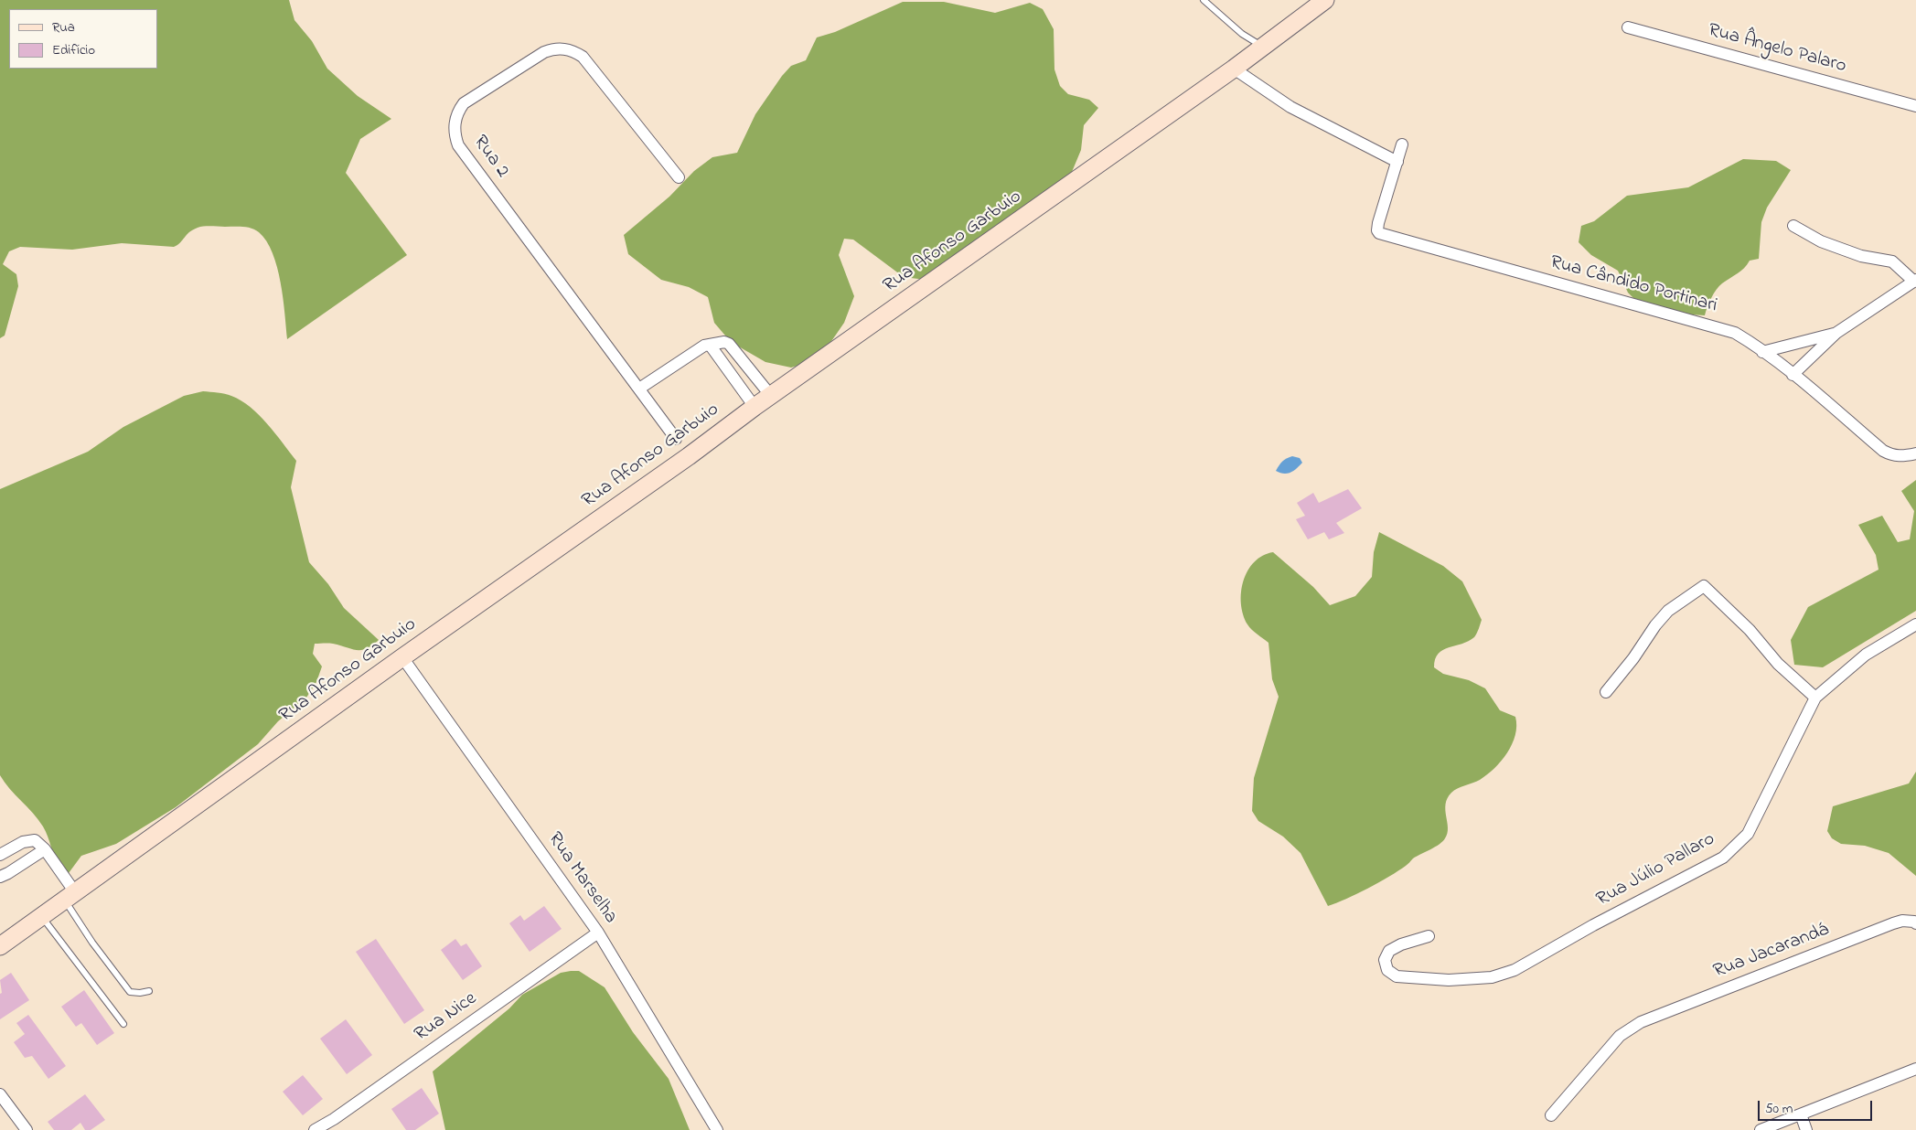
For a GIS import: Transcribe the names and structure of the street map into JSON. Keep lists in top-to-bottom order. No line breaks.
{"streets":{"street":["Rua Ângelo Palaro","Rua 2","Rua Afonso Garbuio","Rua Cândido Portinari","Rua Júlio Pallaro","Rua Marselha","Rua Jacarandá","Rua Nice"]},"crossings":[["Rua Afonso Garbuio","Rua Marselha"],["Rua Marselha","Rua Nice"]],"legend":["Rua","Edifício"],"scale_bar":"50 m"}
